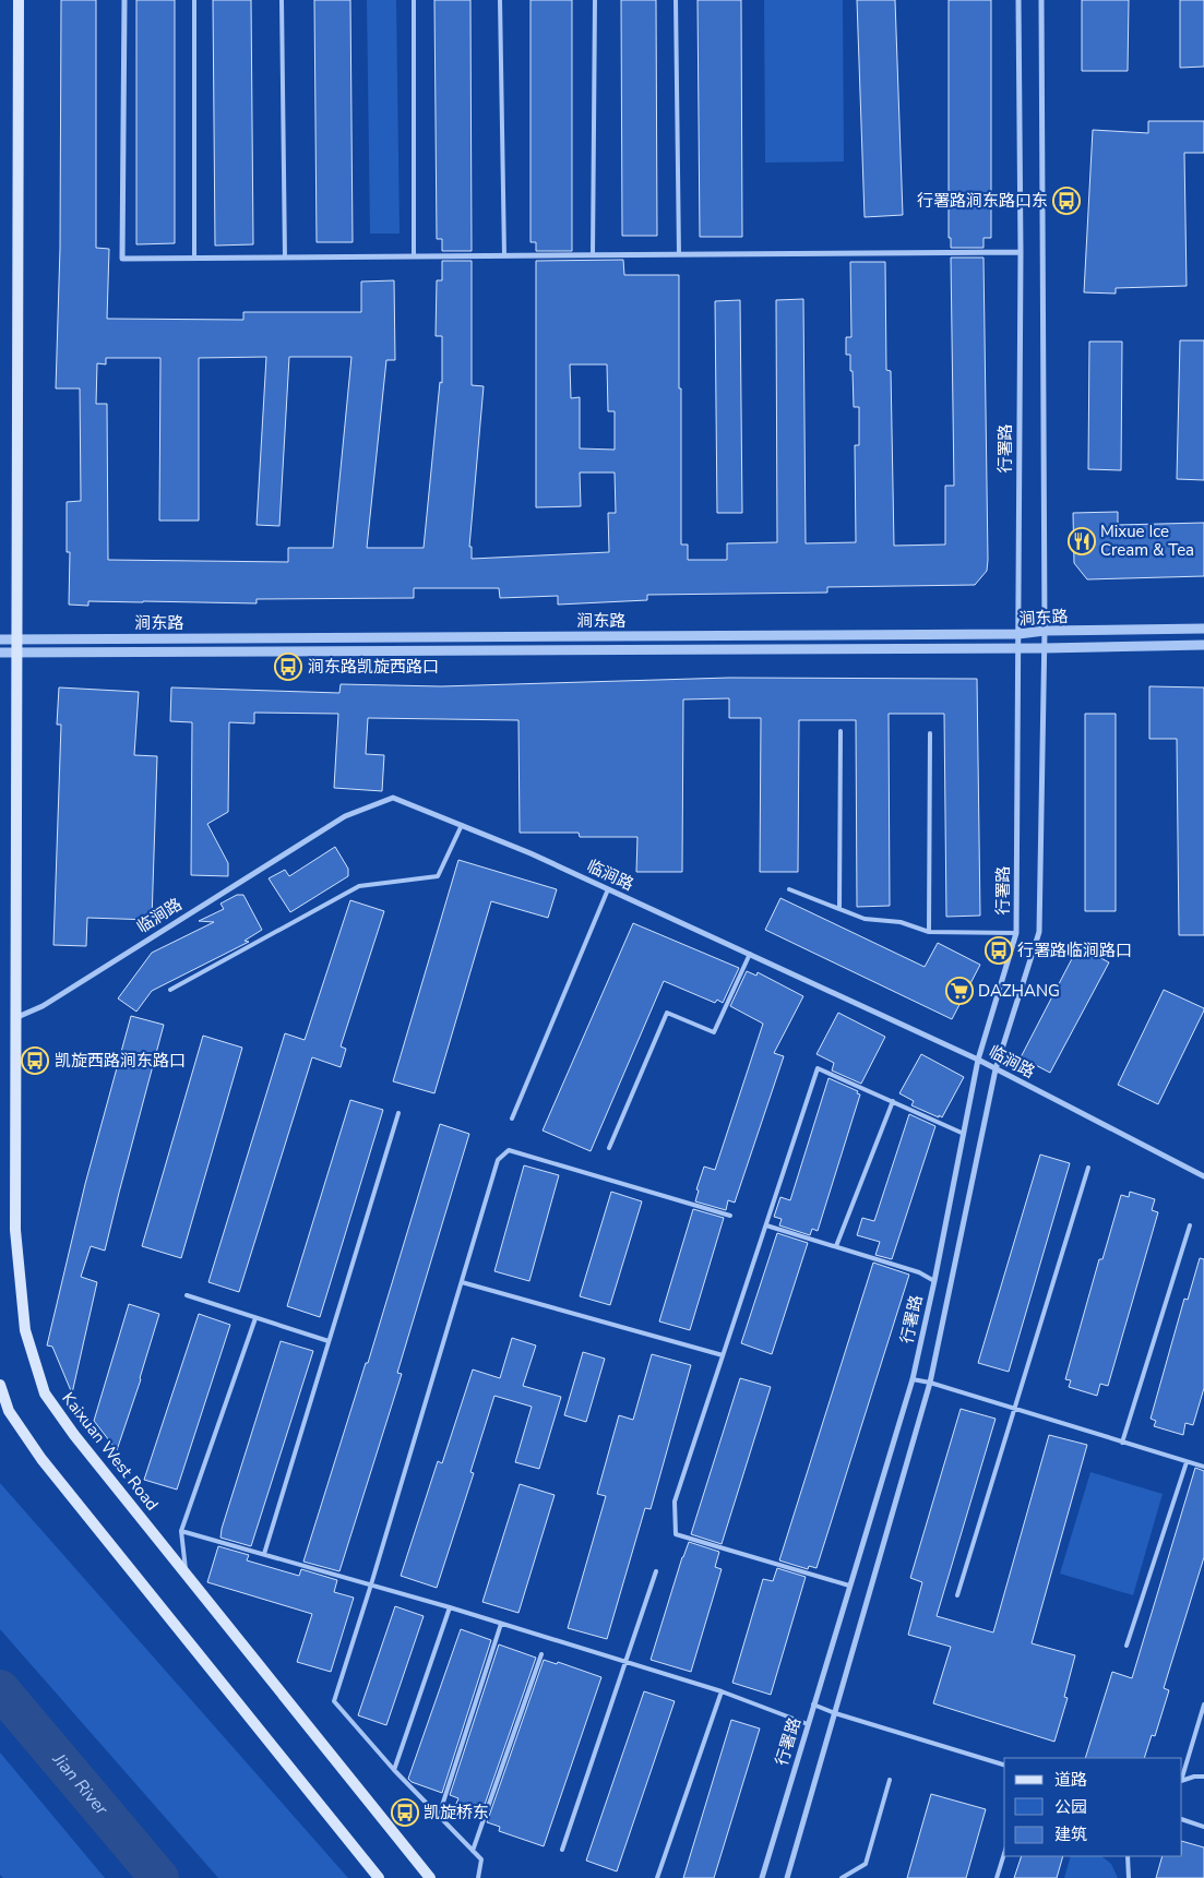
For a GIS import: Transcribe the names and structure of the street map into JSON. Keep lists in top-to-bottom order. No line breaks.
{"streets":{"main road":["Kaixuan West Road"],"street":["行署路","涧东路","临涧路"]},"crossings":[["行署路","涧东路"],["行署路","临涧路"],["涧东路","Kaixuan West Road"],["临涧路","Kaixuan West Road"]],"water":["Jian River"],"places":{"bus stop":["行署路涧东路口东","涧东路凯旋西路口","行署路临涧路口","凯旋西路涧东路口","凯旋桥东"],"restaurant":["Mixue Ice Cream & Tea"],"supermarket":["DAZHANG"]},"legend":["道路","公园","建筑"]}
